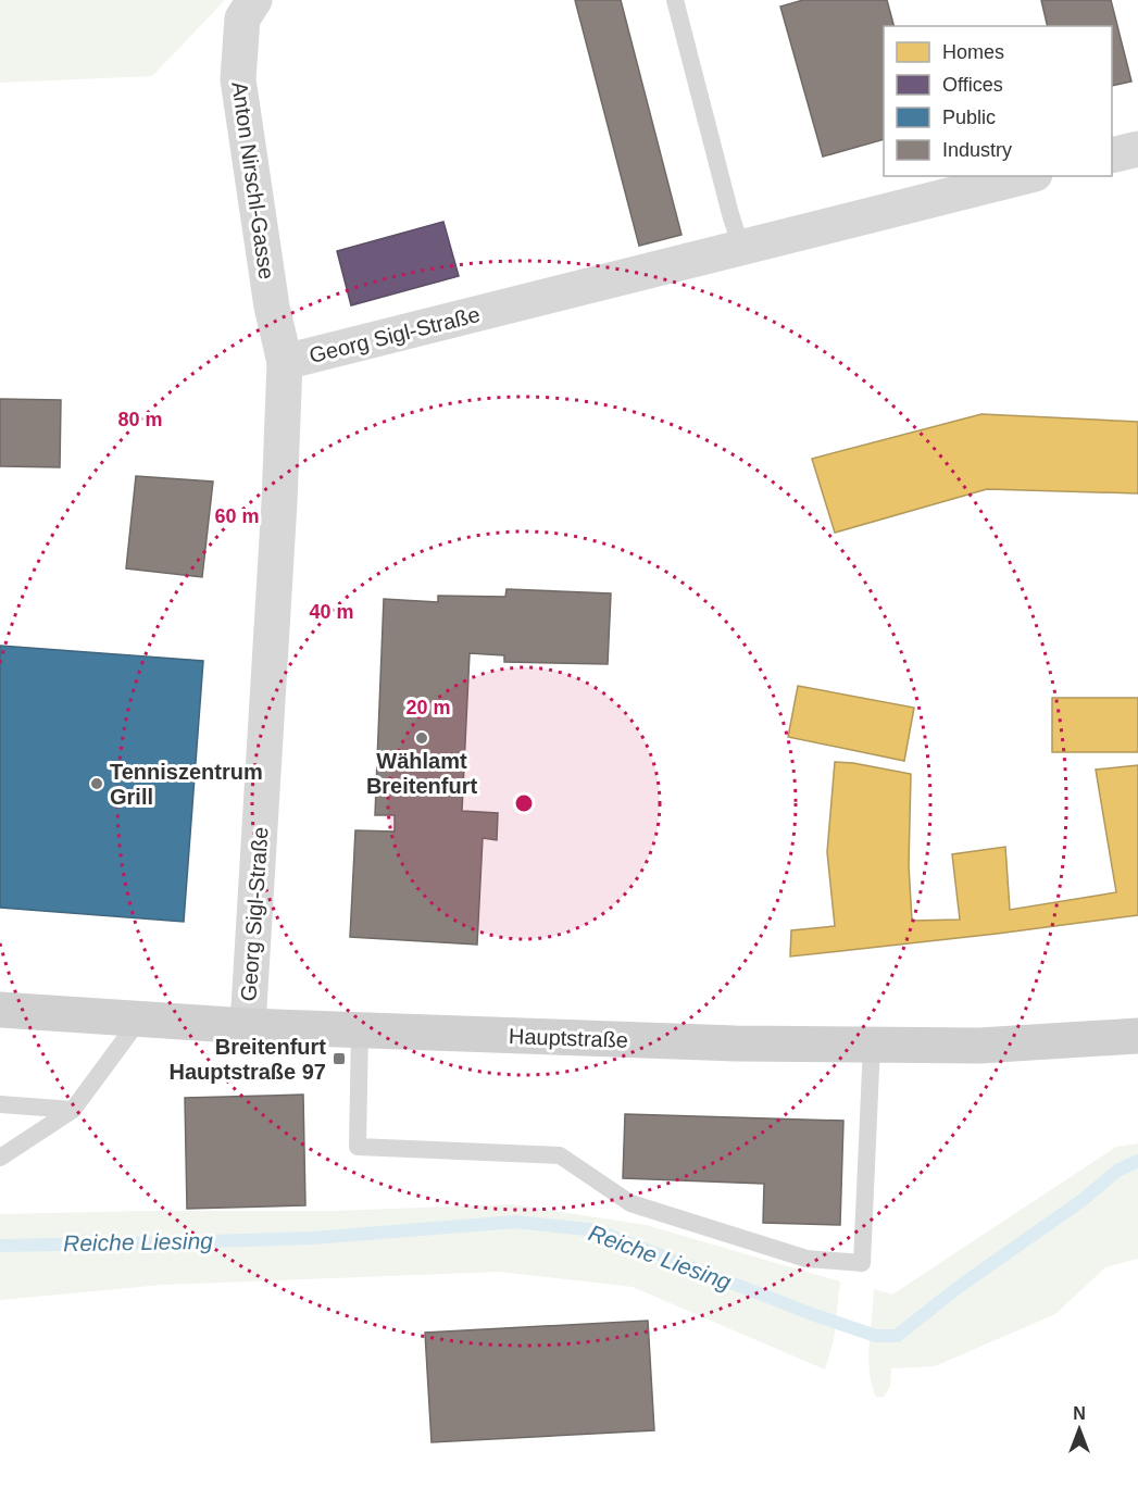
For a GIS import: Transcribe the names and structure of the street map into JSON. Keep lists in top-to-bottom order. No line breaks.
{"streets":{"main road":["Hauptstraße"],"street":["Anton Nirschl-Gasse","Georg Sigl-Straße"]},"crossings":[["Anton Nirschl-Gasse","Georg Sigl-Straße"],["Georg Sigl-Straße","Hauptstraße"]],"water":["Reiche Liesing"],"places":{"other":["Wählamt Breitenfurt","Tenniszentrum Grill"],"transit":["Breitenfurt Hauptstraße 97"]},"legend":["Homes","Offices","Public","Industry"],"north":"top","rings":["80 m","60 m","40 m","20 m"]}
